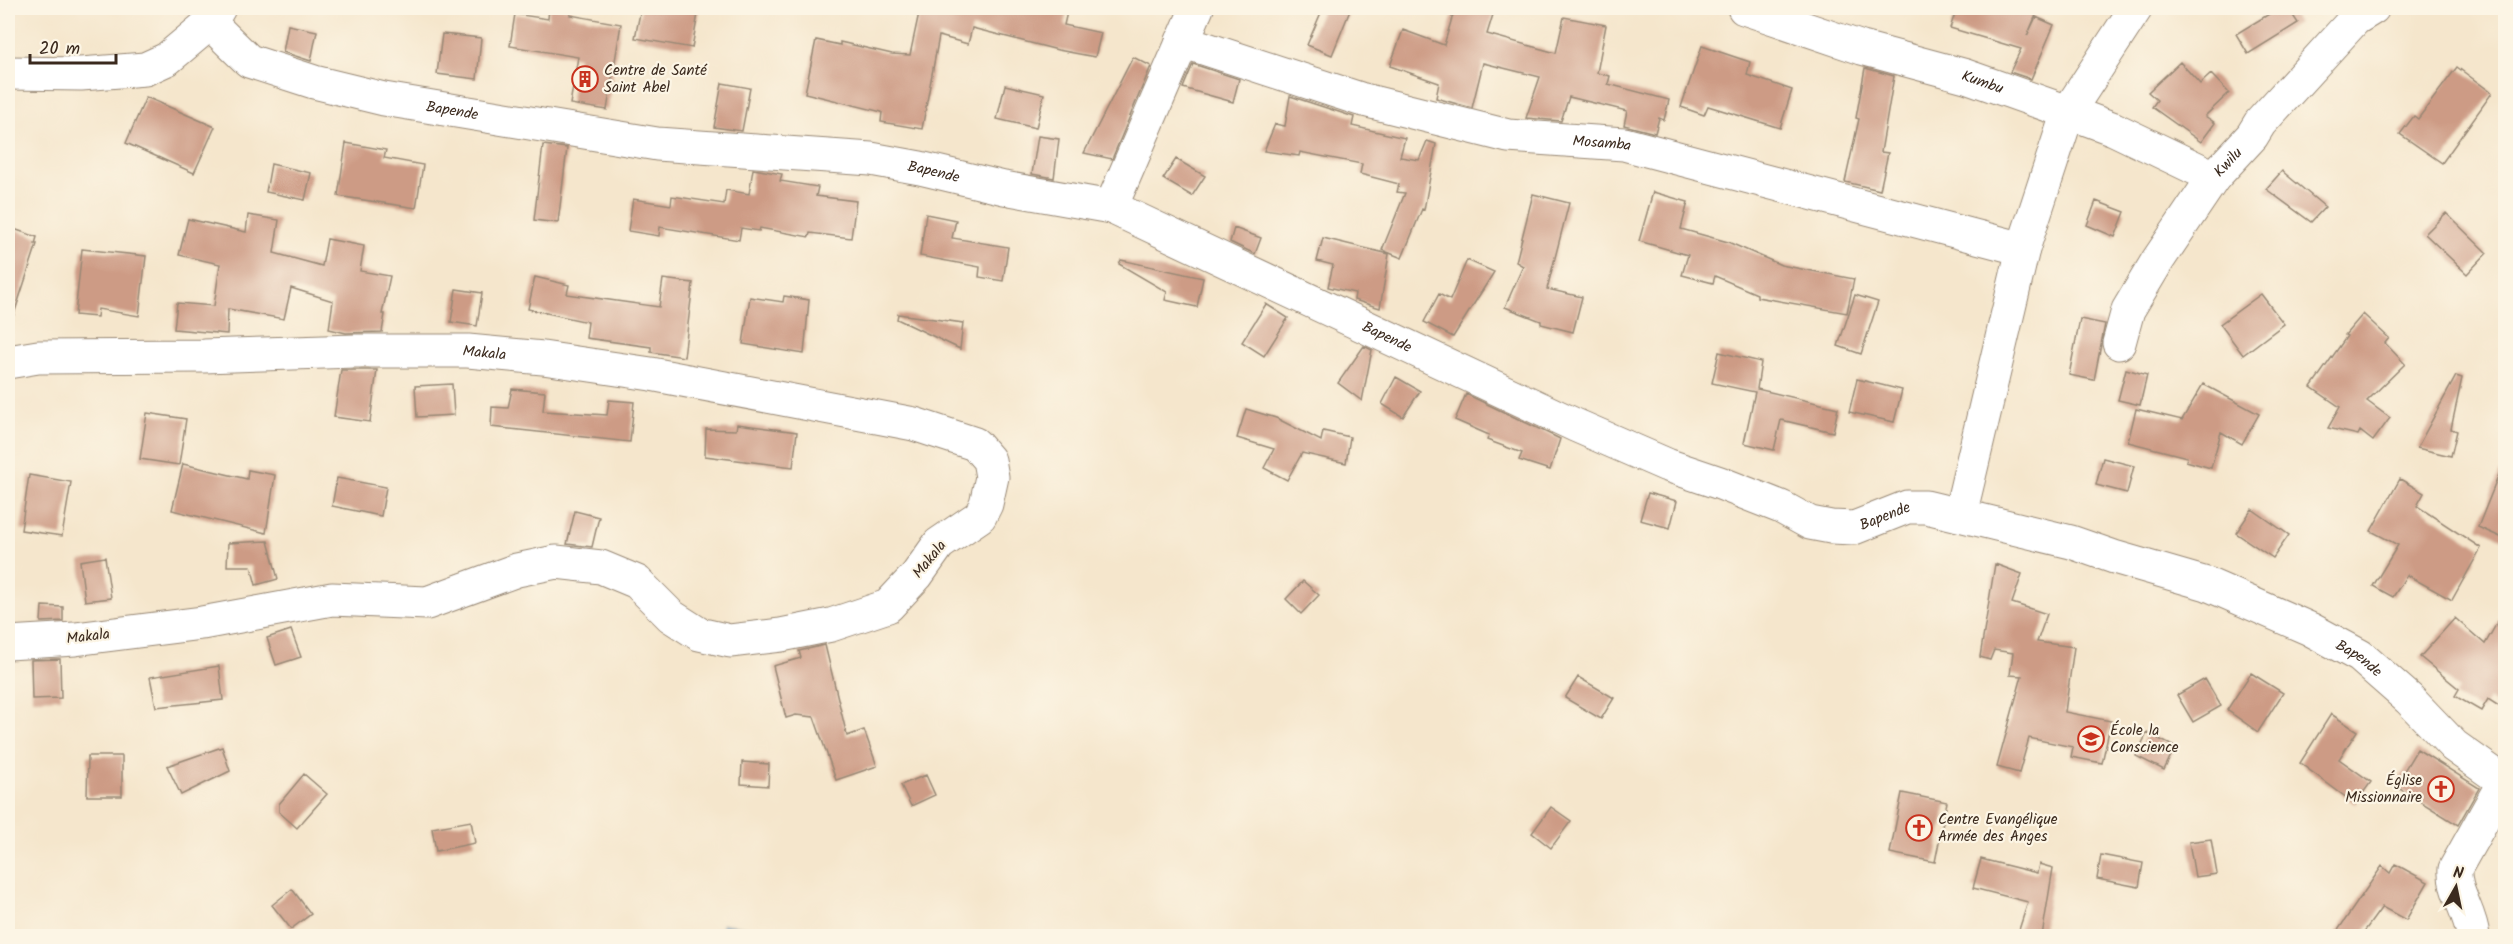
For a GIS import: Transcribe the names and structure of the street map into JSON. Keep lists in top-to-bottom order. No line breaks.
{"streets":{"street":["Kumbu","Bapende","Mosamba","Kwilu","Makala"]},"crossings":[["Kumbu","Kwilu"]],"places":{"building":["Centre de Santé Saint Abel"],"school or university":["École la Conscience"],"church":["Église Missionnaire","Centre Evangélique Armée des Anges"]},"scale_bar":"20 m","north":"top"}
